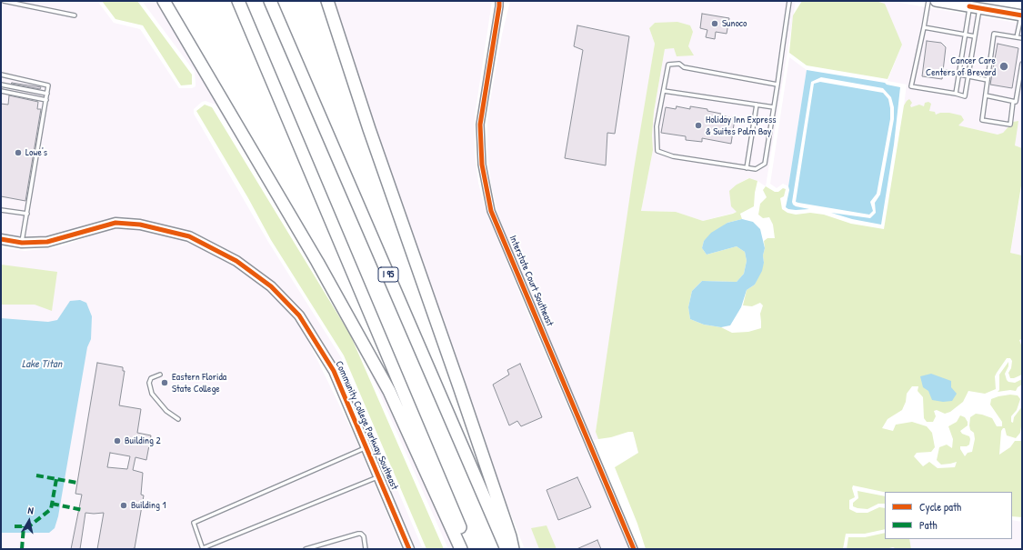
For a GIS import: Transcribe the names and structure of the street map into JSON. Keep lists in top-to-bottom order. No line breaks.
{"streets":{"highway":["I 95"],"street":["Interstate Court Southeast","Community College Parkway Southeast"]},"water":["Lake Titan"],"places":["Sunoco","Cancer Care Centers of Brevard","Holiday Inn Express & Suites Palm Bay","Lowe's","Eastern Florida State College","Building 2","Building 1"],"legend":["Cycle path","Path"],"north":"top"}
